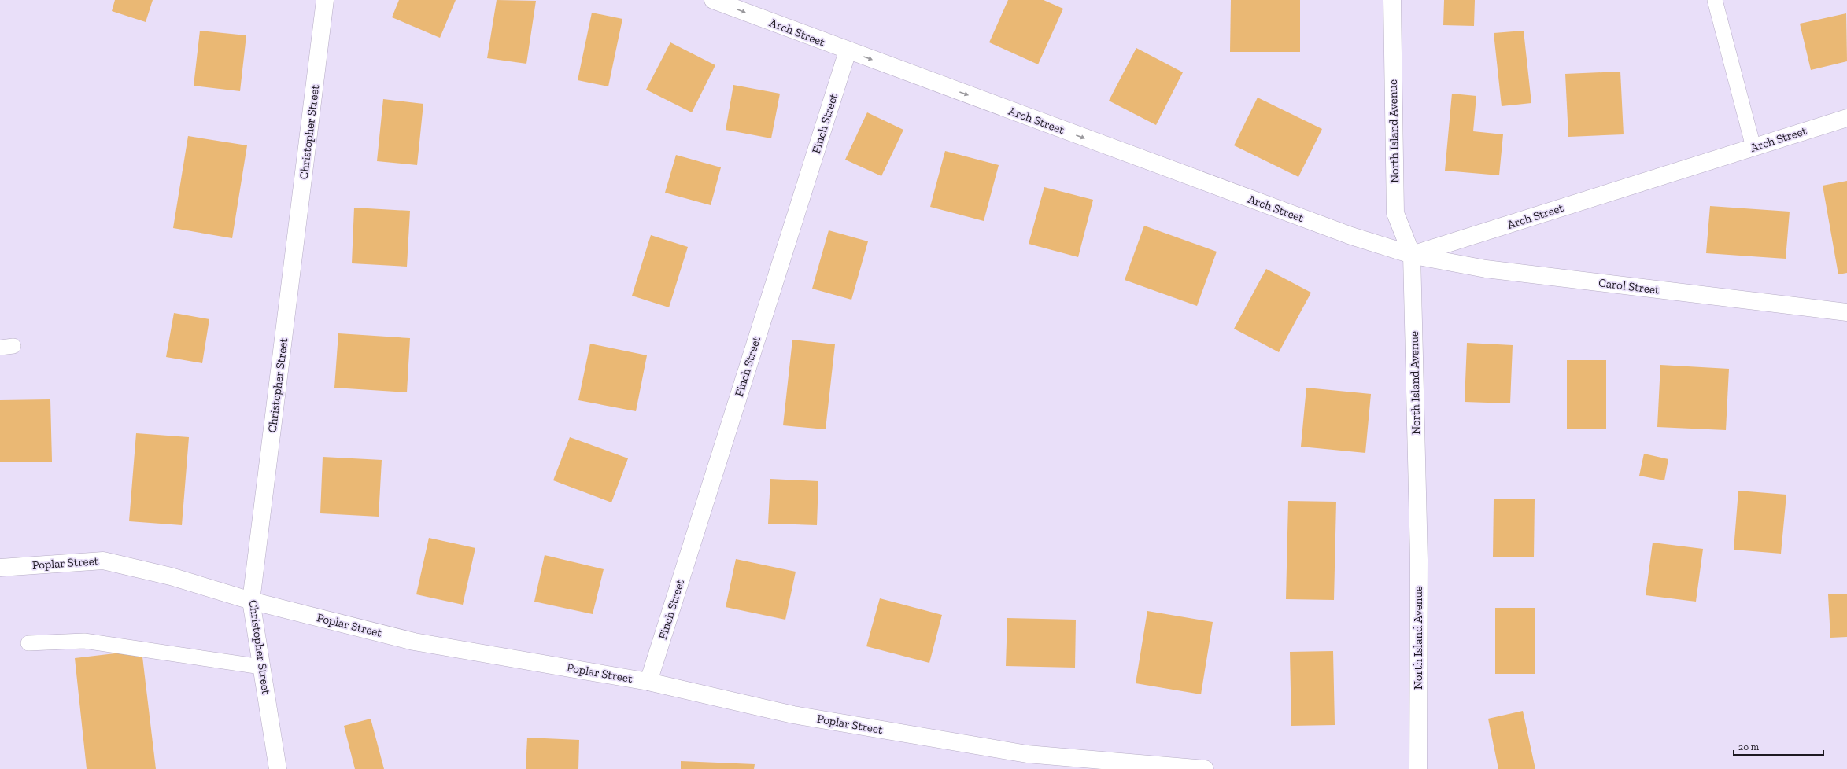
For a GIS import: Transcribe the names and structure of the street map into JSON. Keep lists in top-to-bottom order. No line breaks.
{"streets":{"street":["Arch Street","Finch Street","North Island Avenue","Christopher Street","Carol Street","Poplar Street"]},"crossings":[["Arch Street","Finch Street"],["Arch Street","North Island Avenue"],["Arch Street","Carol Street"],["Finch Street","Poplar Street"],["North Island Avenue","Carol Street"],["Christopher Street","Poplar Street"]],"one_way":["Arch Street"],"scale_bar":"20 m"}
